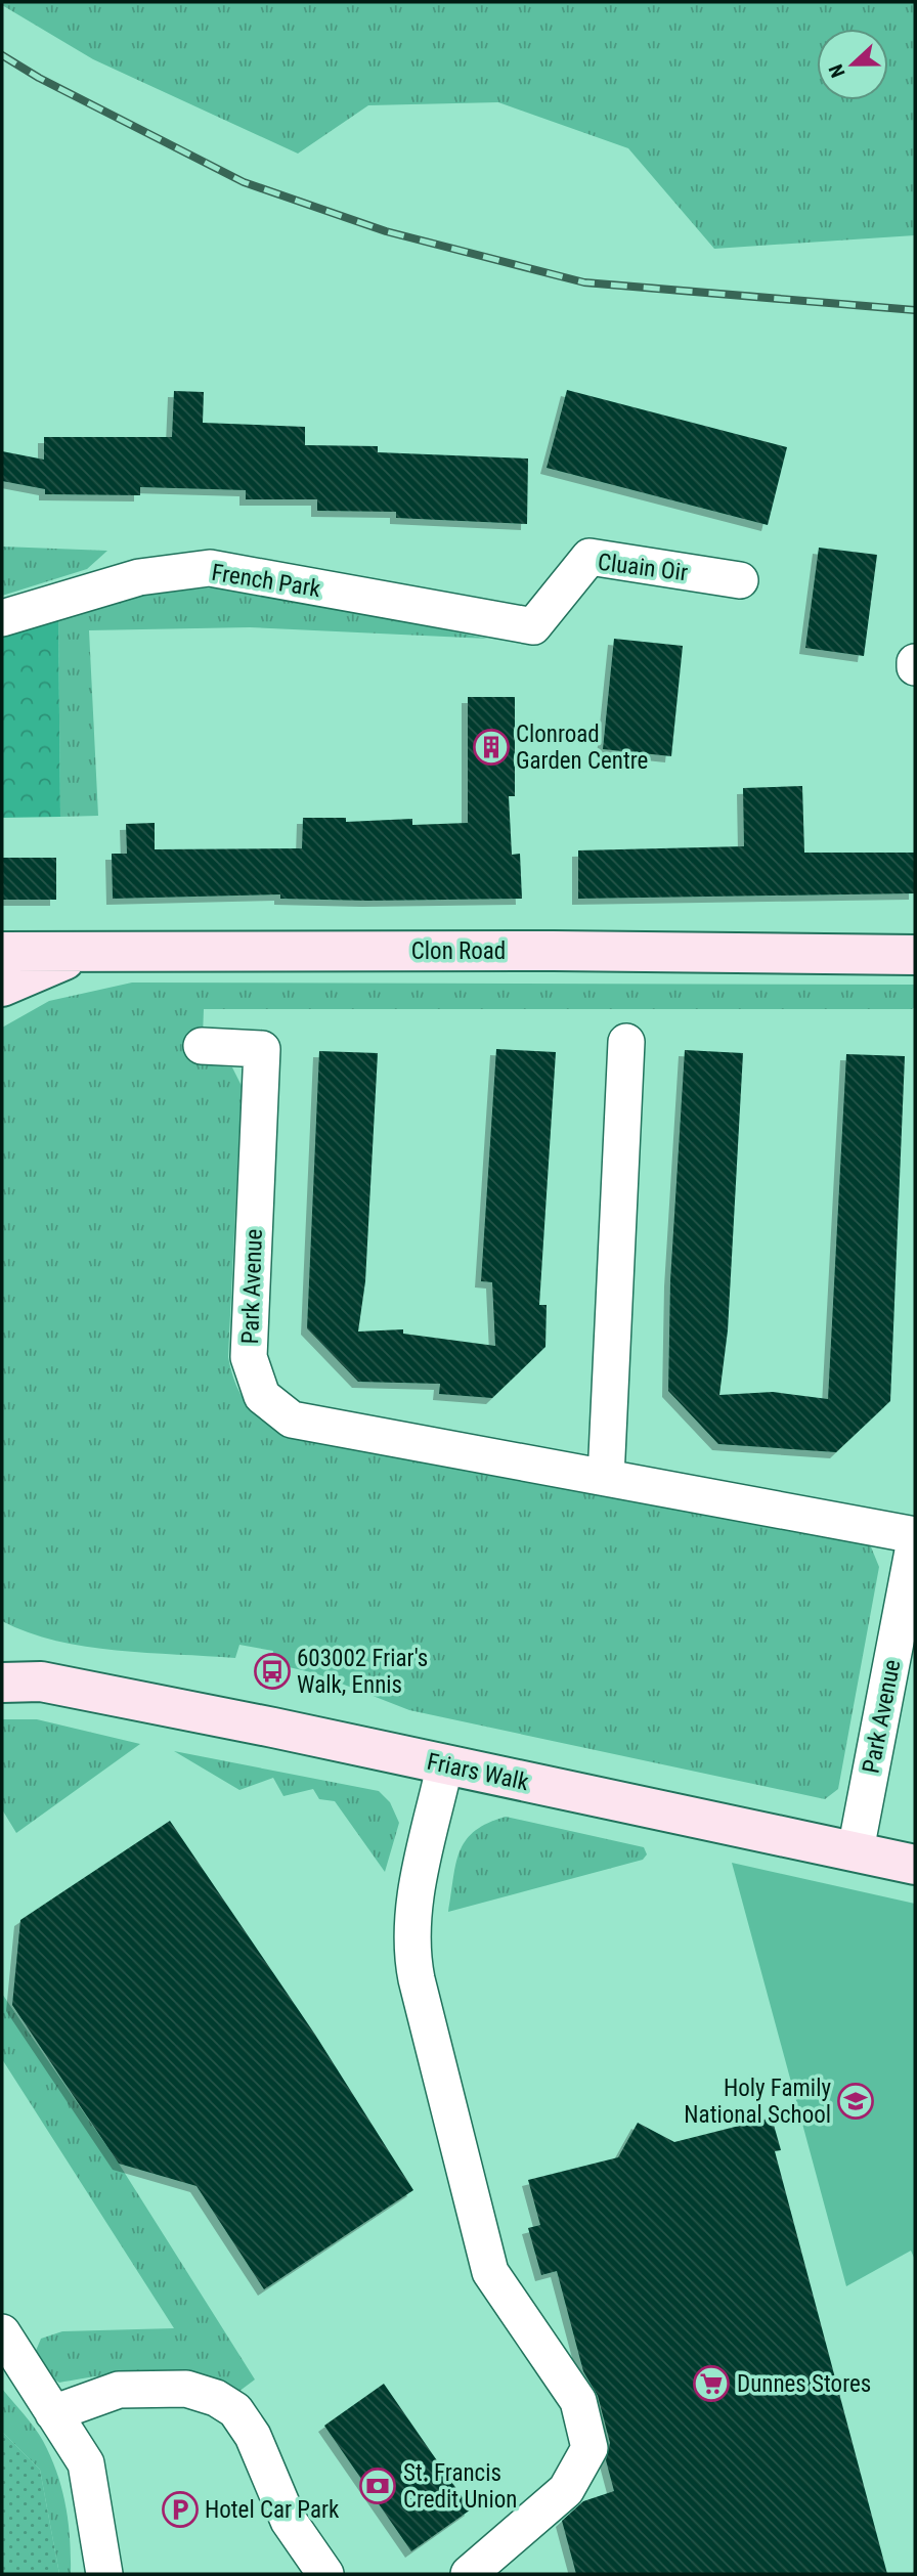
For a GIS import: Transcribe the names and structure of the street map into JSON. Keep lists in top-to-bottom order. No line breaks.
{"streets":{"street":["Cluain Oir","French Park","Clon Road","Park Avenue","Friars Walk"]},"crossings":[["Cluain Oir","French Park"],["Park Avenue","Friars Walk"]],"places":{"building":["Clonroad Garden Centre"],"bus stop":["603002 Friar's Walk, Ennis"],"school or university":["Holy Family National School"],"supermarket":["Dunnes Stores"],"bank":["St. Francis Credit Union"],"parking":["Hotel Car Park"]},"north":"left"}
